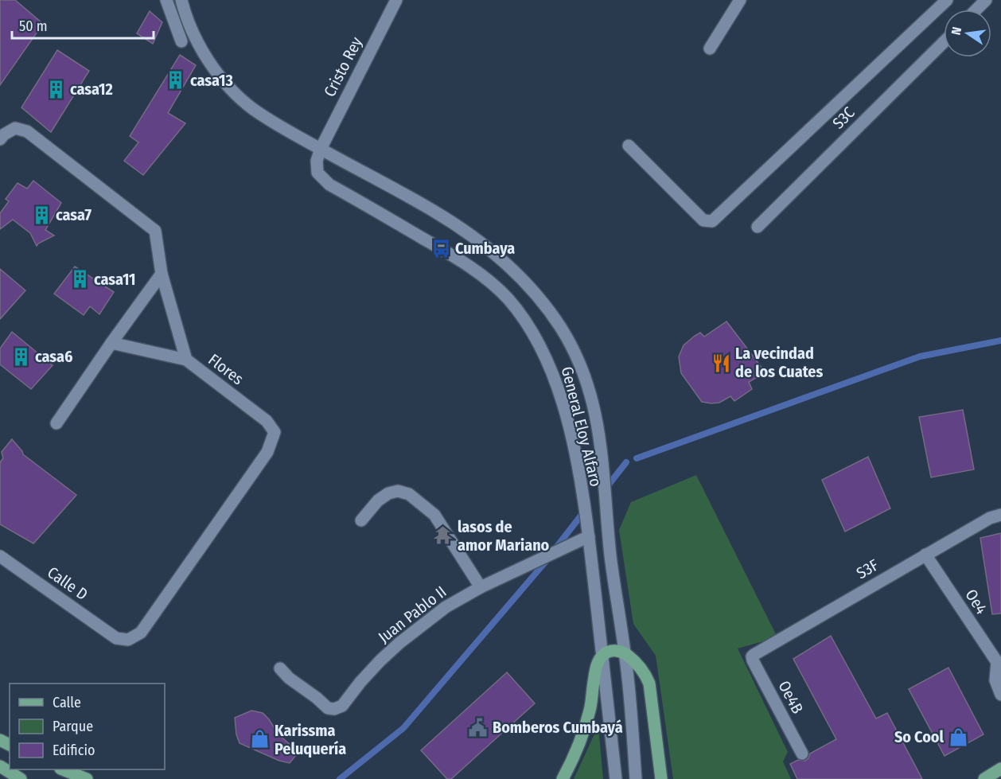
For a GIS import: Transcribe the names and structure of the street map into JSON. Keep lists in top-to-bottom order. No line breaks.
{"streets":{"street":["Cristo Rey","S3C","Flores","General Eloy Alfaro","S3F","Calle D","Oe4","Juan Pablo II","Oe4B"]},"crossings":[["Cristo Rey","General Eloy Alfaro"],["Flores","Calle D"],["General Eloy Alfaro","Juan Pablo II"],["S3F","Oe4"],["S3F","Oe4B"]],"places":{"building":["casa13","casa12","casa7","casa11","casa6"],"bus stop":["Cumbaya"],"restaurant":["La vecindad de los Cuates"],"temple":["lasos de amor Mariano"],"public building":["Bomberos Cumbayá"],"shop":["So Cool","Karissma Peluquería"]},"legend":["Calle","Parque","Edificio"],"scale_bar":"50 m","north":"left"}
